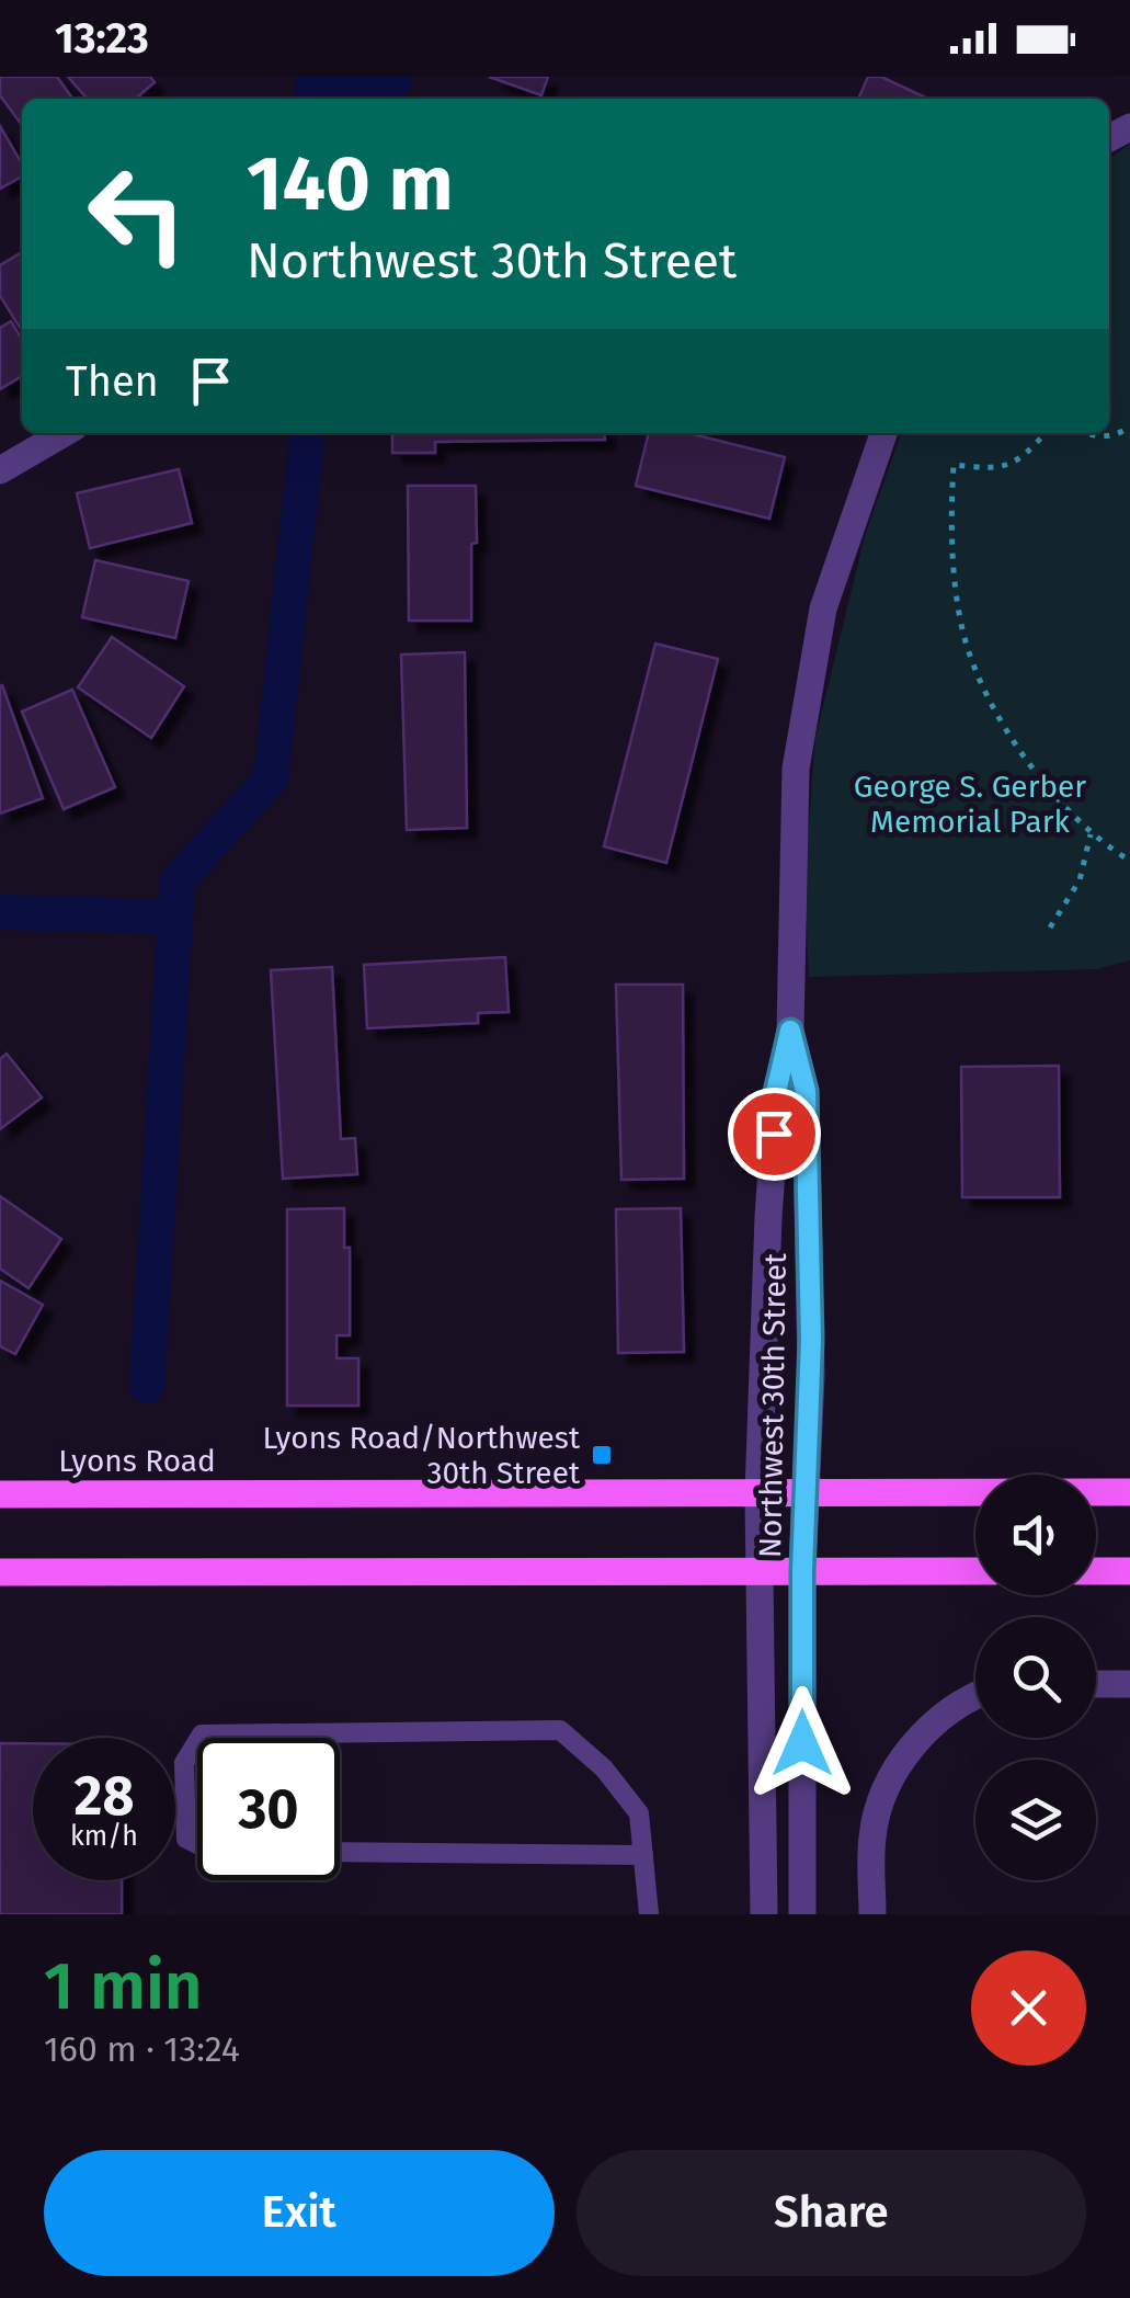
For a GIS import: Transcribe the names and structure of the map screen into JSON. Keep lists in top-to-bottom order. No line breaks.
{"streets":{"main road":["Lyons Road"],"street":["Northwest 30th Street"]},"crossings":[["Northwest 30th Street","Lyons Road"]],"parks":["George S. Gerber Memorial Park"],"places":{"transit":["Lyons Road/Northwest 30th Street"]},"page":{"status":"13:23","turn":["140 m","Northwest 30th Street"],"then":"Then","speed":"28 km/h","limit":"30","heading":["1 min","160 m · 13:24"],"buttons":["Exit","Share"]}}
